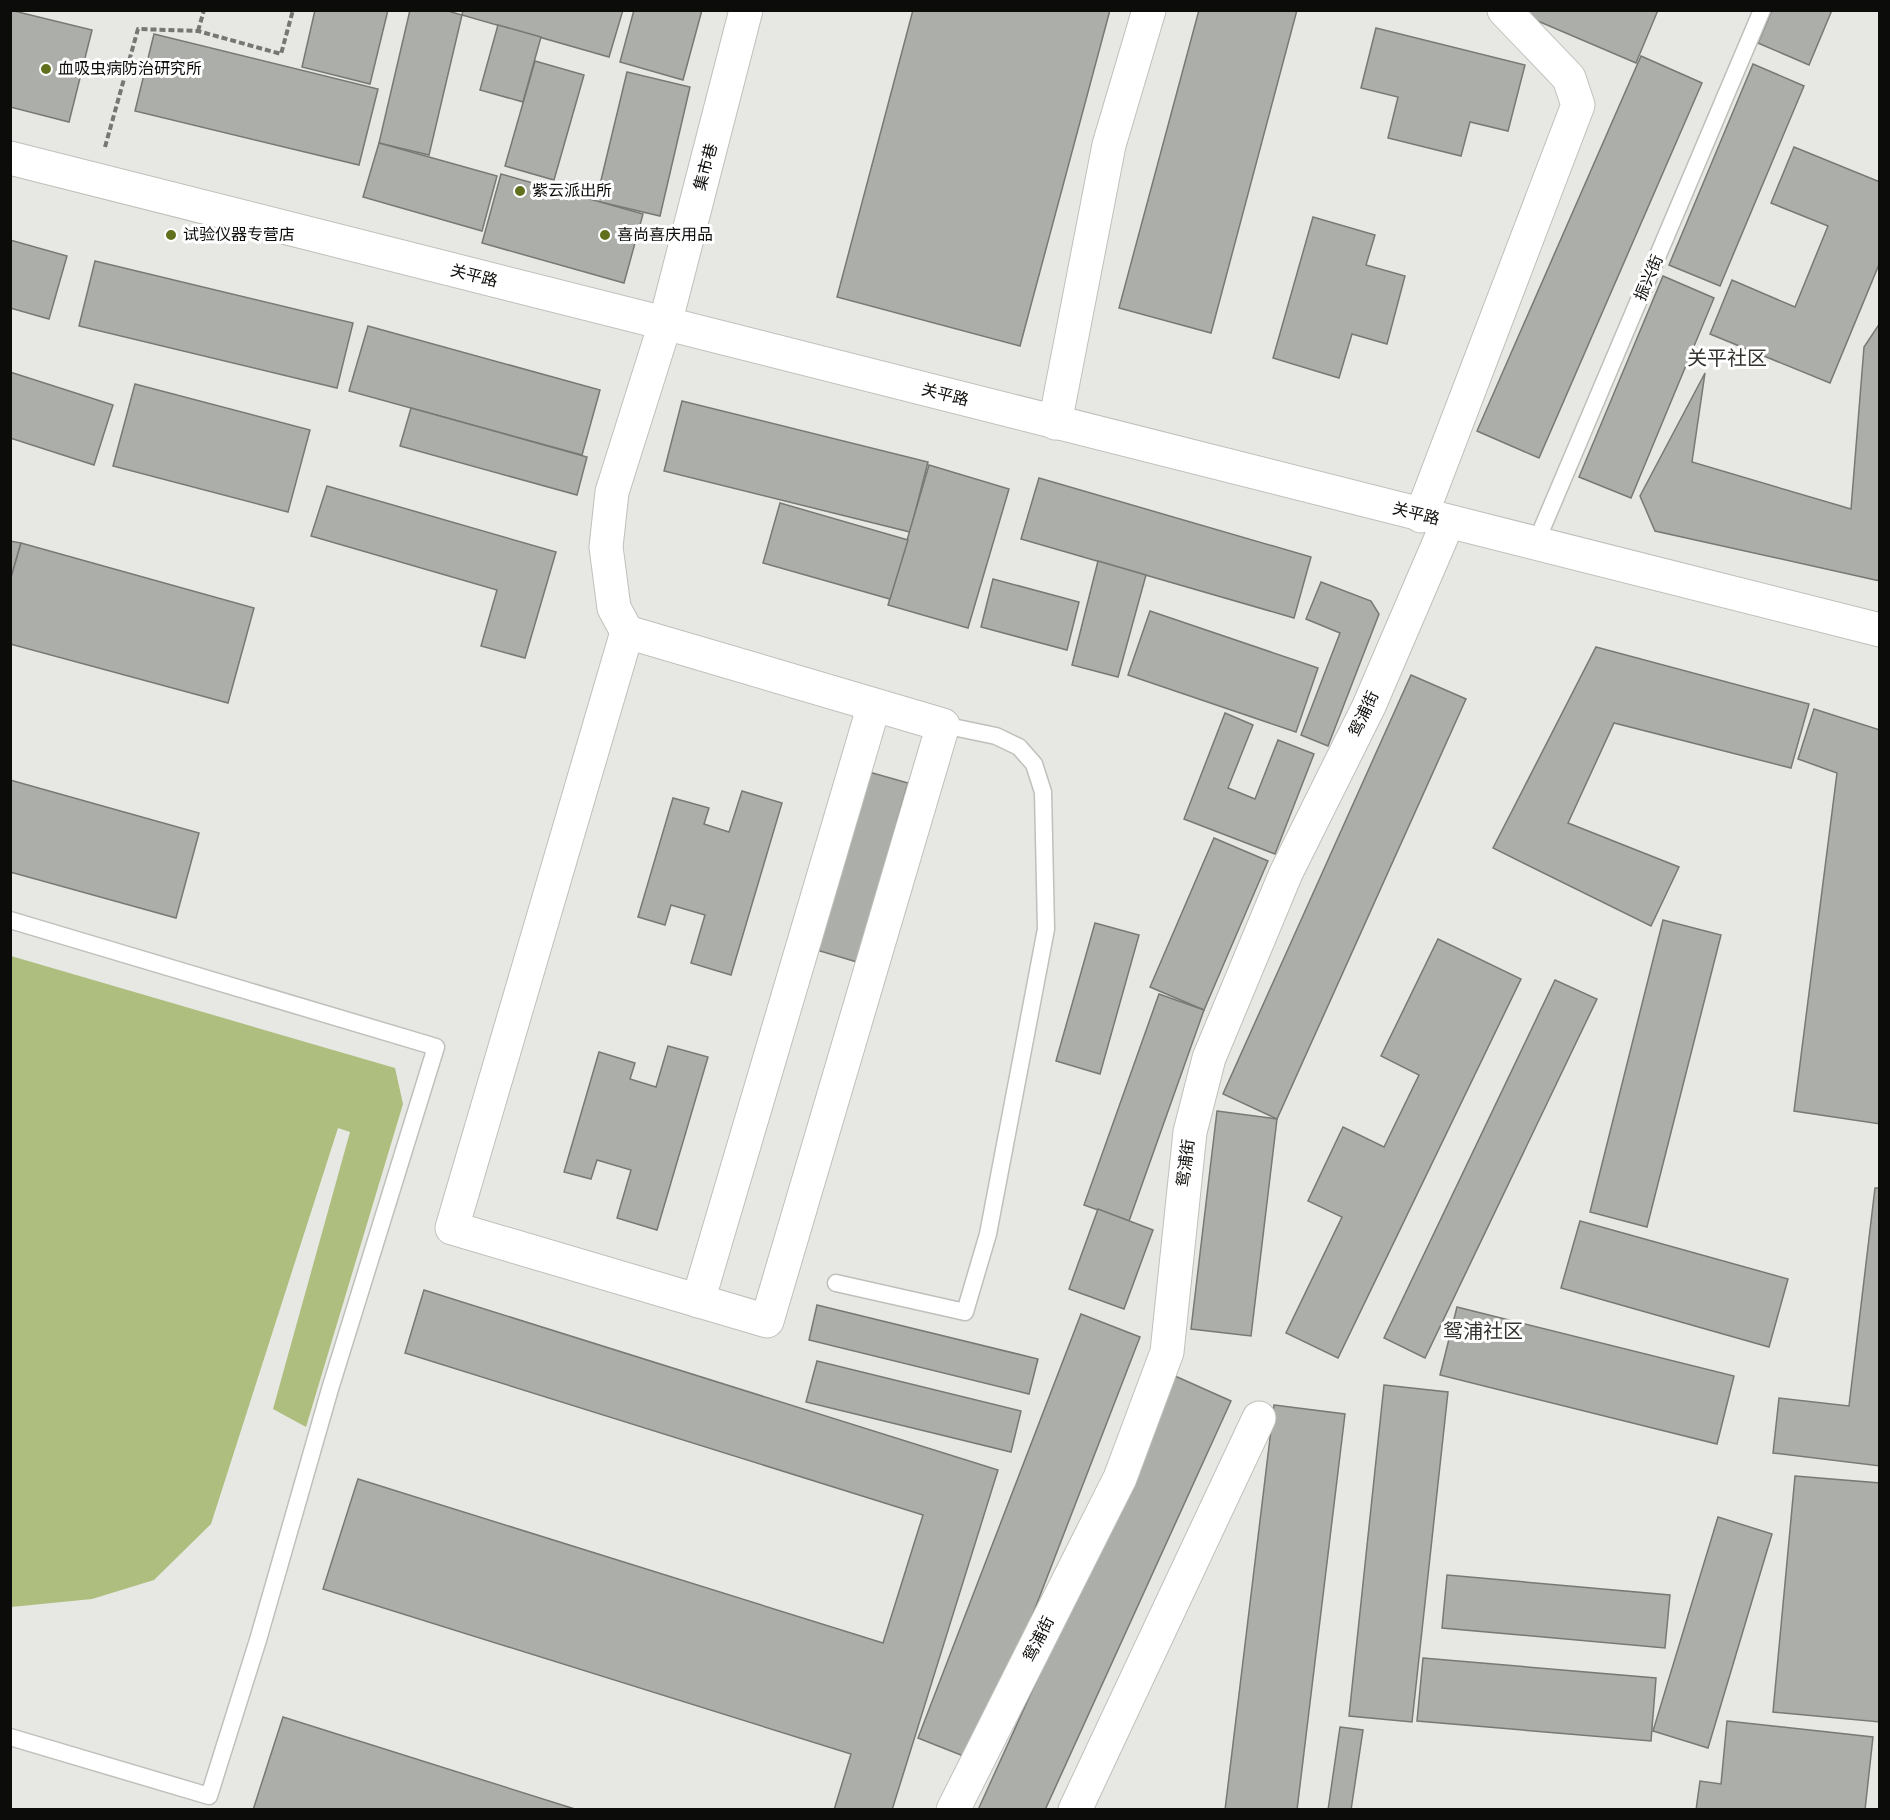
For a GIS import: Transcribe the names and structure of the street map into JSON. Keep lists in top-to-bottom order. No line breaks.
{"streets":{"street":["集市巷","关平路","鸳浦街"],"lane":["振兴街"]},"crossings":[["集市巷","关平路"],["关平路","振兴街"],["关平路","鸳浦街"]],"districts":["关平社区","鸳浦社区"],"places":["血吸虫病防治研究所","紫云派出所","试验仪器专营店","喜尚喜庆用品"]}
